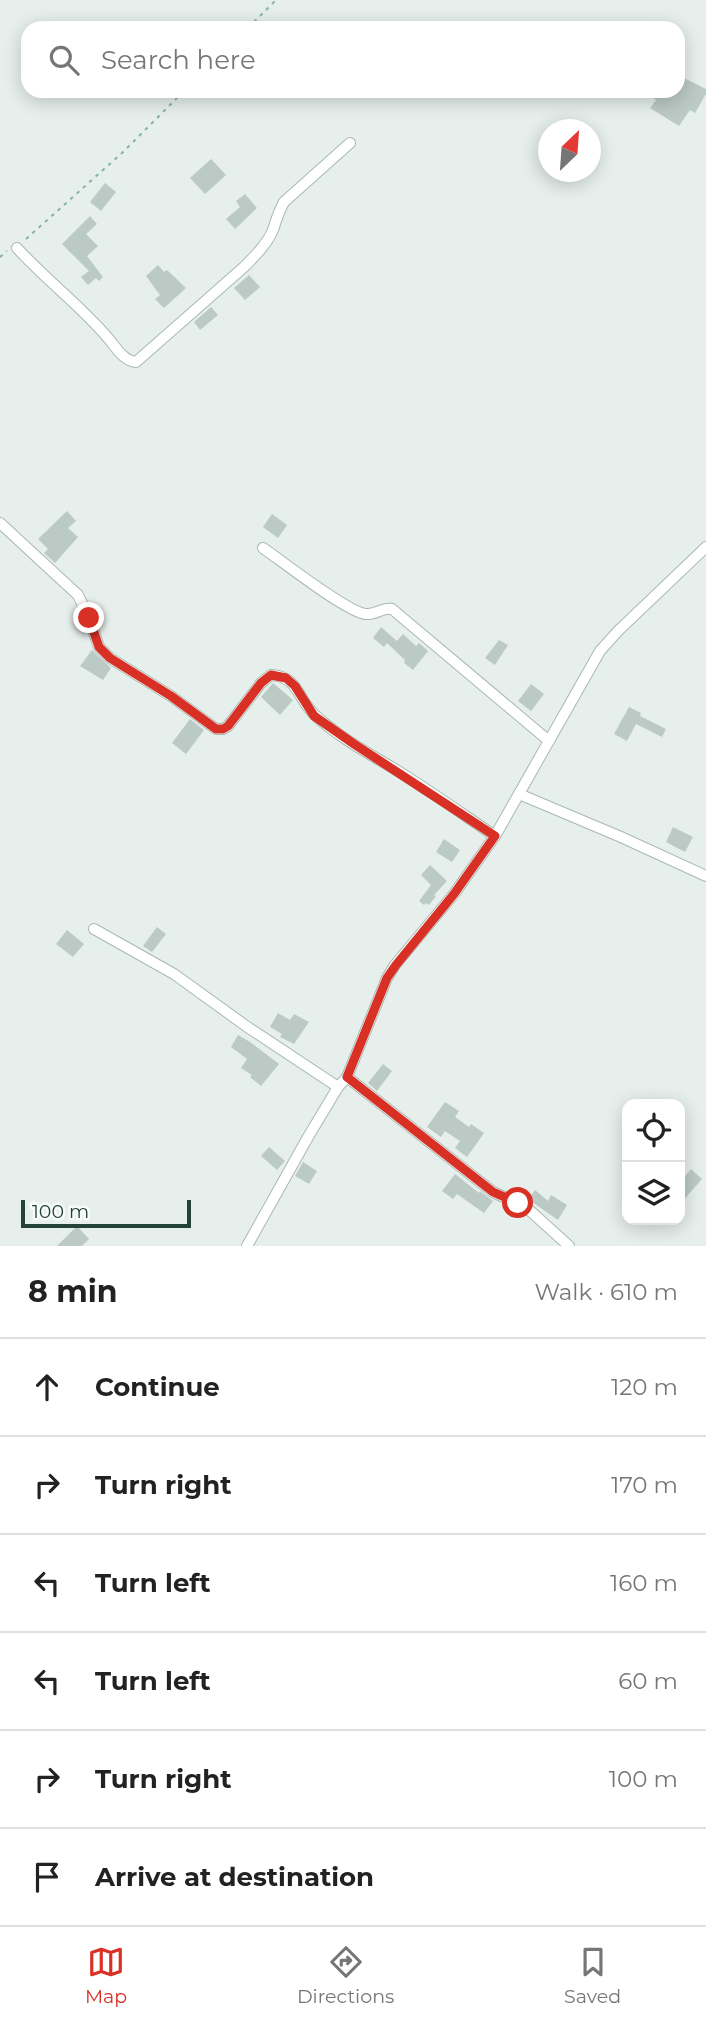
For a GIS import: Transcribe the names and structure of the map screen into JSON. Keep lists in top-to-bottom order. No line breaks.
{"scale_bar":"100 m","north":"top right","page":{"search":"Search here","scale":"100 m","heading":["8 min","Walk · 610 m"],"list":[["Continue","120 m"],["Turn right","170 m"],["Turn left","160 m"],["Turn left","60 m"],["Turn right","100 m"],"Arrive at destination"],"nav":["Map","Directions","Saved"]}}
